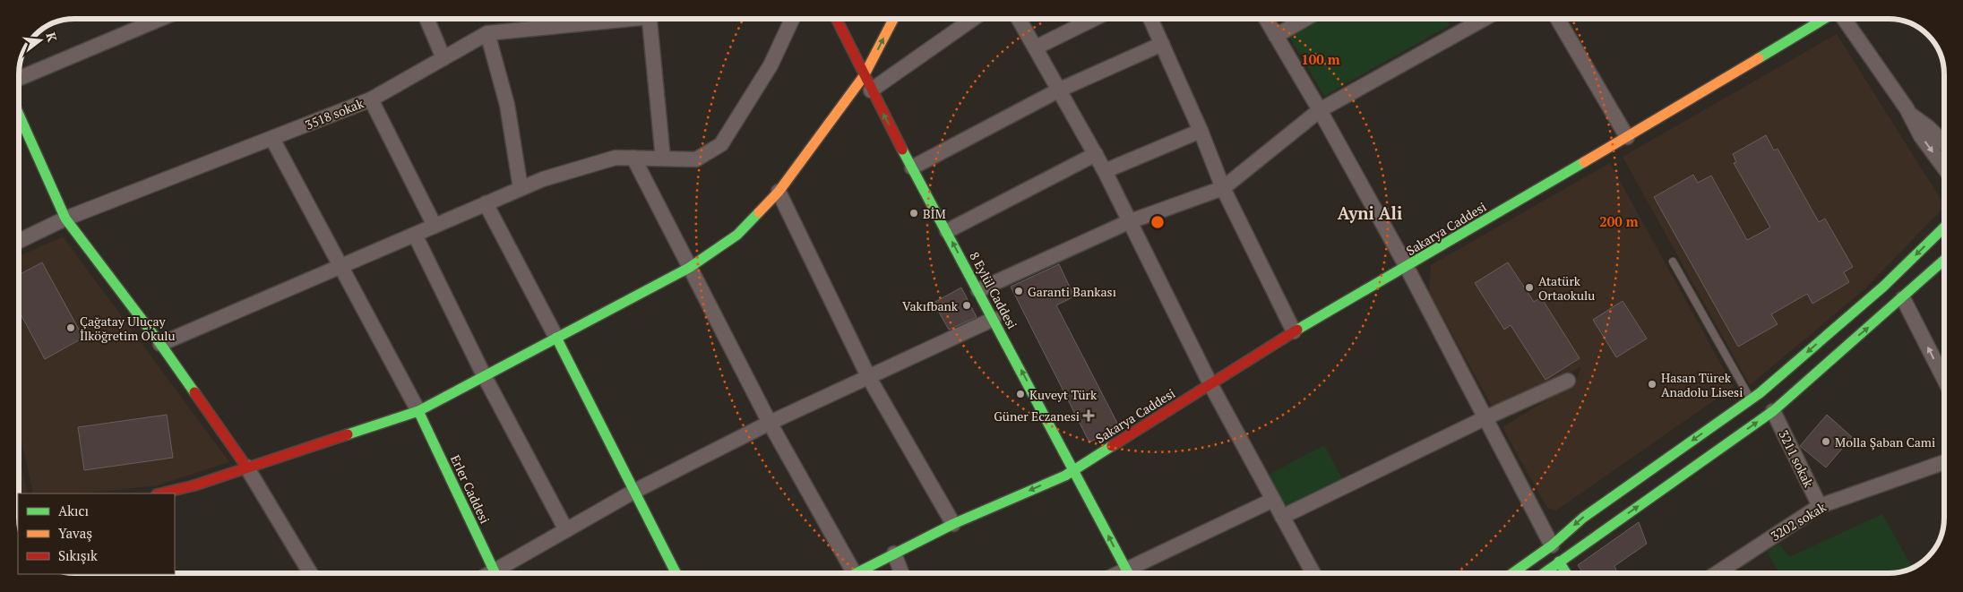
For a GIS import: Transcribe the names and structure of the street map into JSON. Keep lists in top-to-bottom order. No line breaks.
{"streets":{"main road":["Sakarya Caddesi","8 Eylül Caddesi","Erler Caddesi"],"street":["3518 sokak","3211 sokak","3202 sokak"]},"crossings":[["Sakarya Caddesi","8 Eylül Caddesi"],["3211 sokak","3202 sokak"]],"districts":["Ayni Ali"],"places":{"other":["BİM","Atatürk Ortaokulu","Garanti Bankası","Vakıfbank","Çağatay Uluçay İlköğretim Okulu","Hasan Türek Anadolu Lisesi","Kuveyt Türk","Molla Şaban Cami"],"health":["Güner Eczanesi"]},"legend":["Akıcı","Yavaş","Sıkışık"],"north":"right","rings":["100 m","200 m"]}
